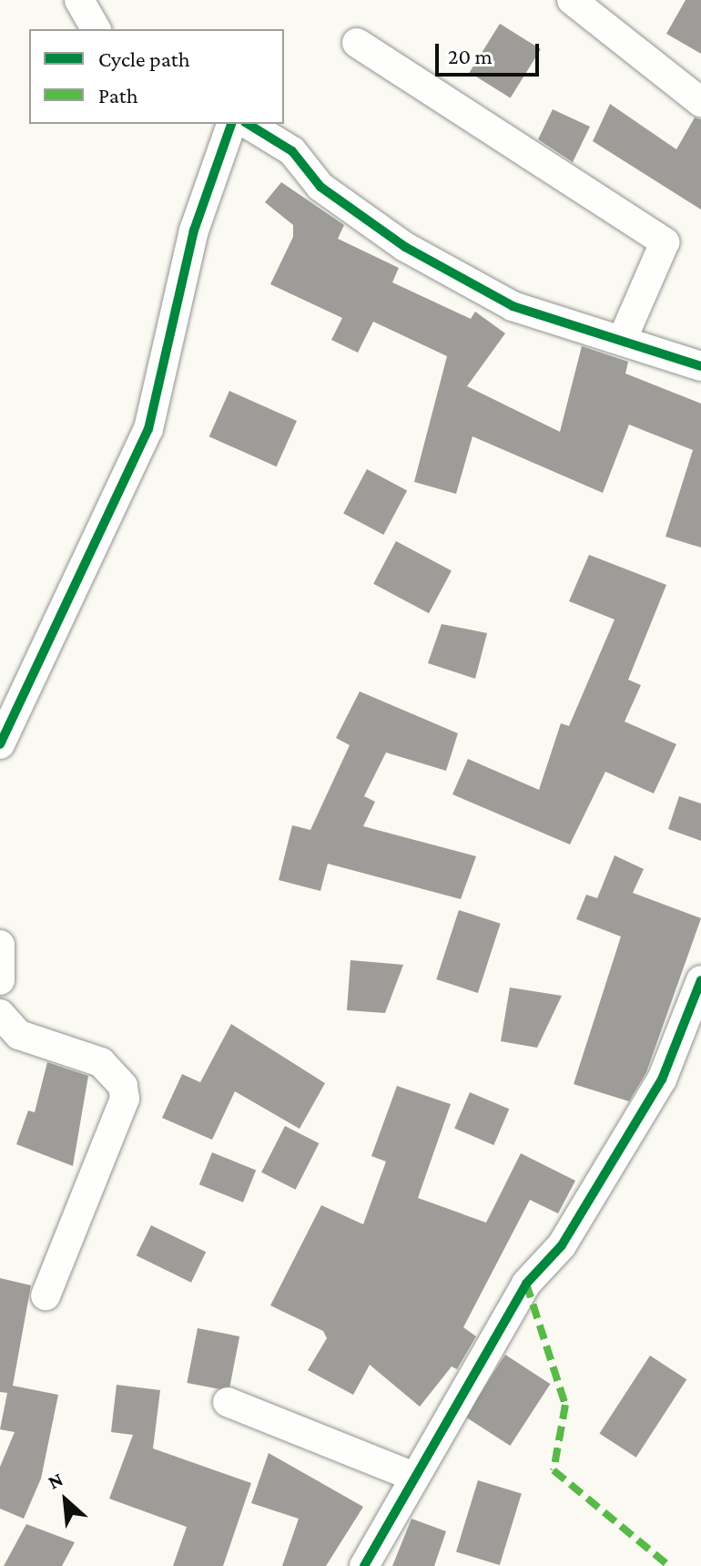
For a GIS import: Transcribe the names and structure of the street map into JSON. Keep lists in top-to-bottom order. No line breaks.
{"legend":["Cycle path","Path"],"scale_bar":"20 m","north":"top left"}
